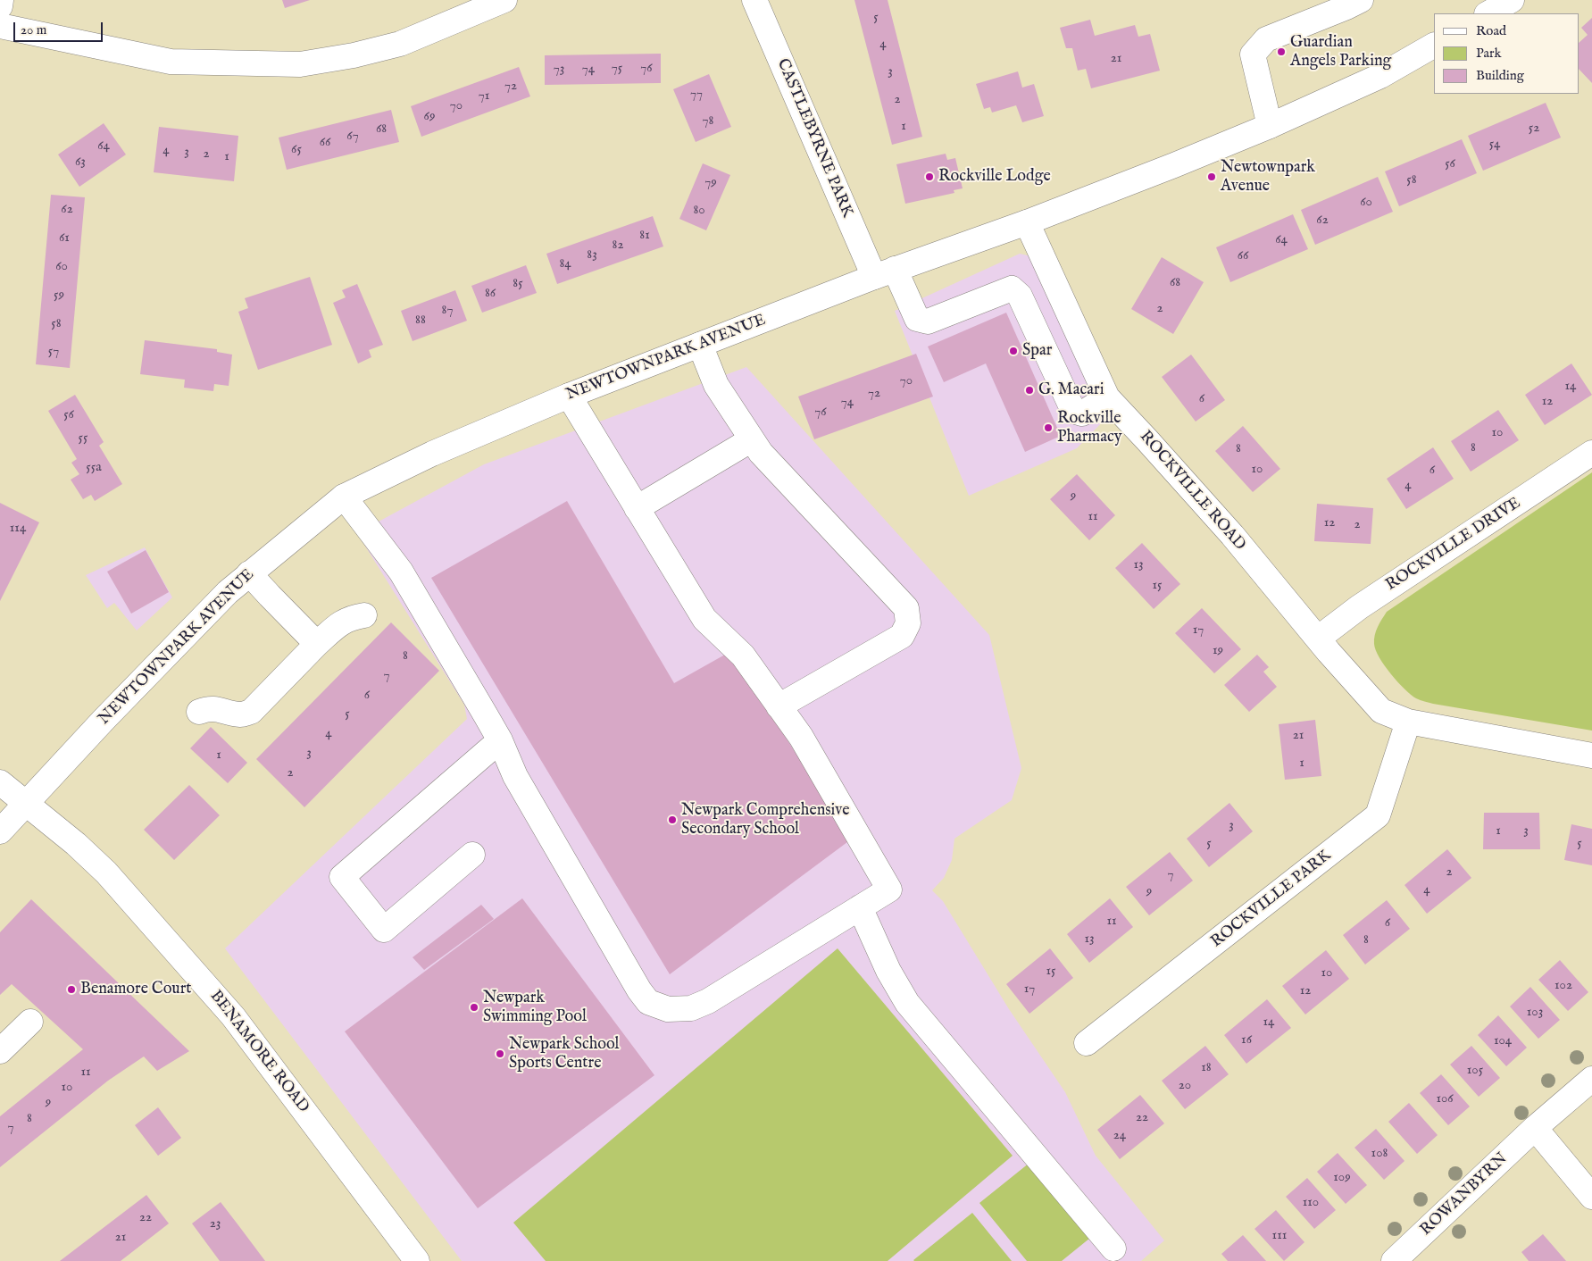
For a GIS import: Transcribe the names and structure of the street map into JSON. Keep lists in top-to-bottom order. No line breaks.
{"streets":{"street":["CASTLEBYRNE PARK","NEWTOWNPARK AVENUE","ROCKVILLE ROAD","ROCKVILLE DRIVE","ROCKVILLE PARK","BENAMORE ROAD","ROWANBYRN"]},"crossings":[["CASTLEBYRNE PARK","NEWTOWNPARK AVENUE"],["CASTLEBYRNE PARK","ROCKVILLE ROAD"],["NEWTOWNPARK AVENUE","ROCKVILLE ROAD"],["NEWTOWNPARK AVENUE","BENAMORE ROAD"],["ROCKVILLE ROAD","ROCKVILLE DRIVE"],["ROCKVILLE ROAD","ROCKVILLE PARK"]],"places":["Guardian Angels Parking","Rockville Lodge","Newtownpark Avenue","Spar","G. Macari","Rockville Pharmacy","Newpark Comprehensive Secondary School","Benamore Court","Newpark Swimming Pool","Newpark School Sports Centre"],"house_numbers":["5","4","21","75","76","73","74","3","72","77","71","2","70","69","78","1","52","68","67","66","54","64","65","4","3","2","1","63","56","58","79","60","62","80","62","81","61","64","82","83","66","84","60","68","85","86","59","2","87","88","58","57","70","14","72","6","12","74","76","56","10","55","8","8","55a","10","6","4","9","11","12","2","114","13","15","17","19","8","7","6","5","4","21","3","1","1","2","3","1","3","5","5","2","7","4","9","11","6","13","8","15","10","102","17","12","103","14","16","104","18","105","11","20","10","106","9","22","8","7","24","108","109","110","22","23","111","21"],"legend":["Road","Park","Building"],"scale_bar":"20 m"}
